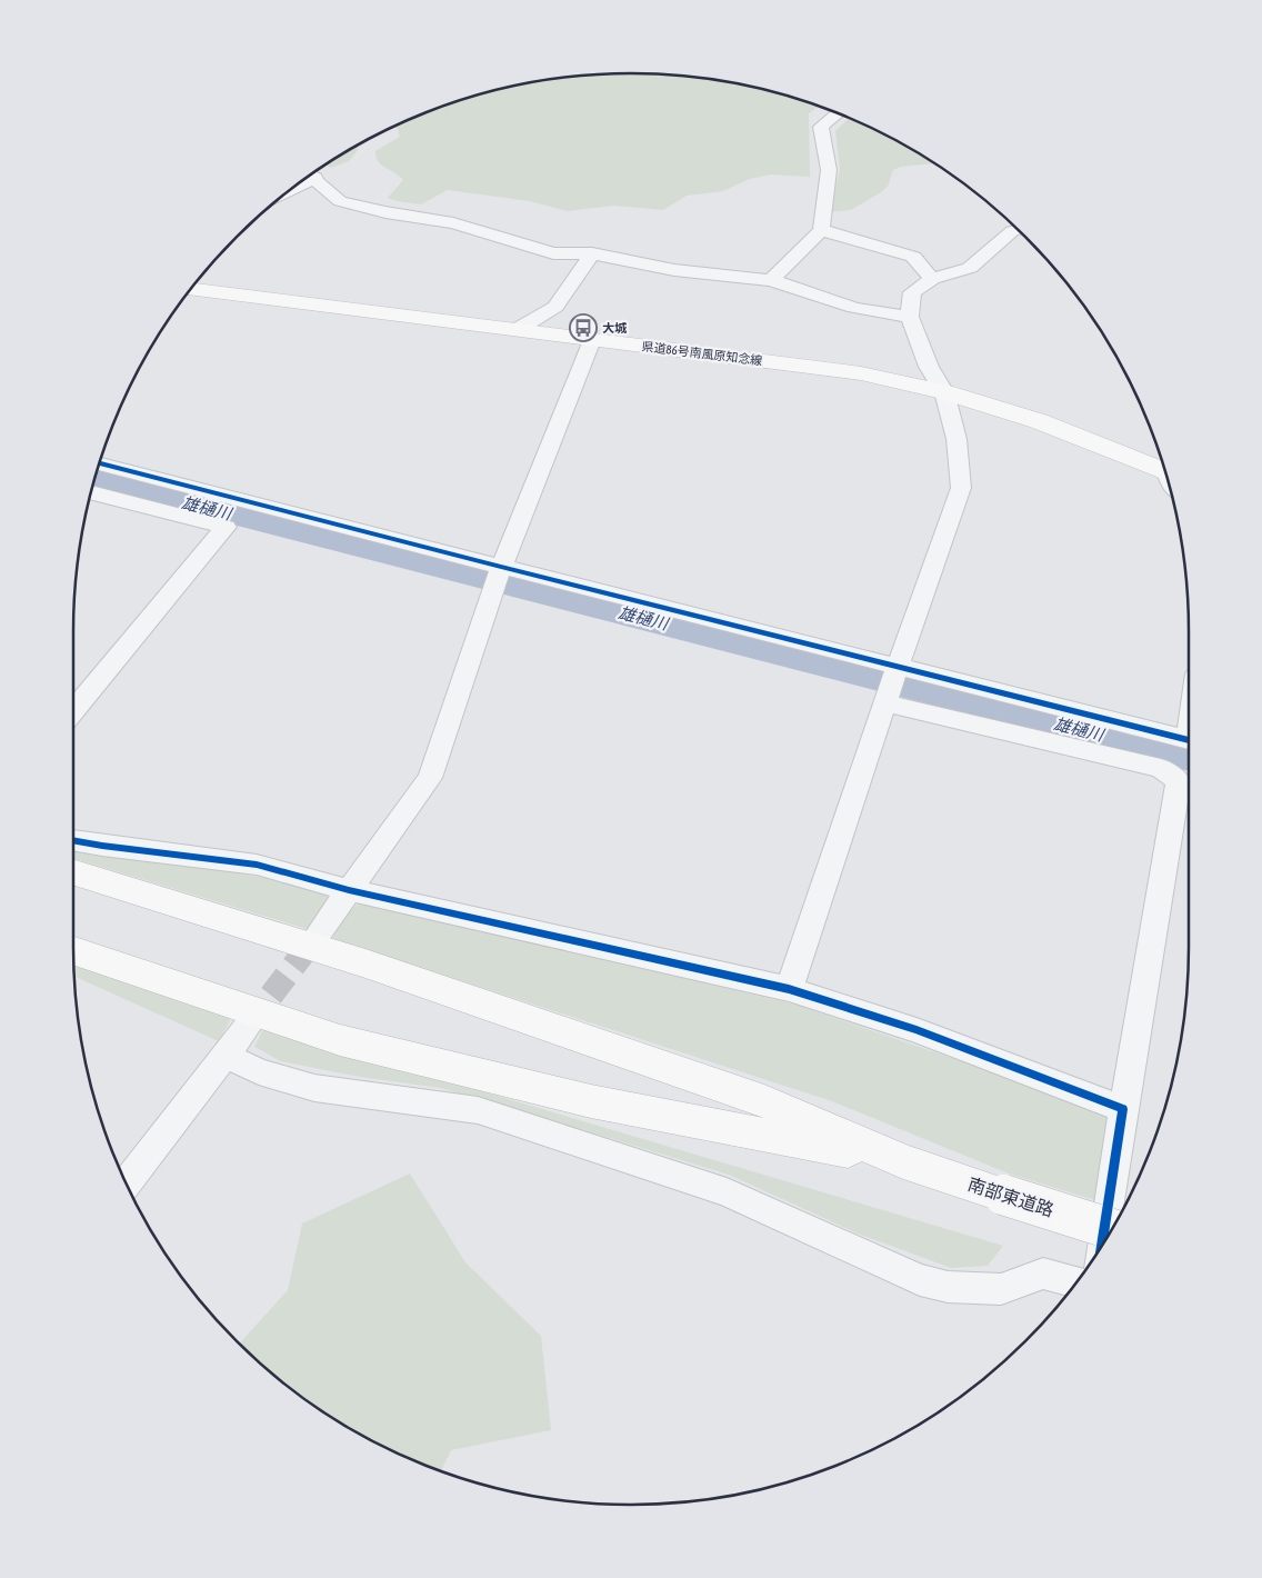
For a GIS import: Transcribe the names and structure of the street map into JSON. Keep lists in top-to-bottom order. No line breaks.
{"streets":{"main road":["県道86号南風原知念線","南部東道路"]},"water":["雄樋川"],"places":{"bus stop":["大城"]}}
